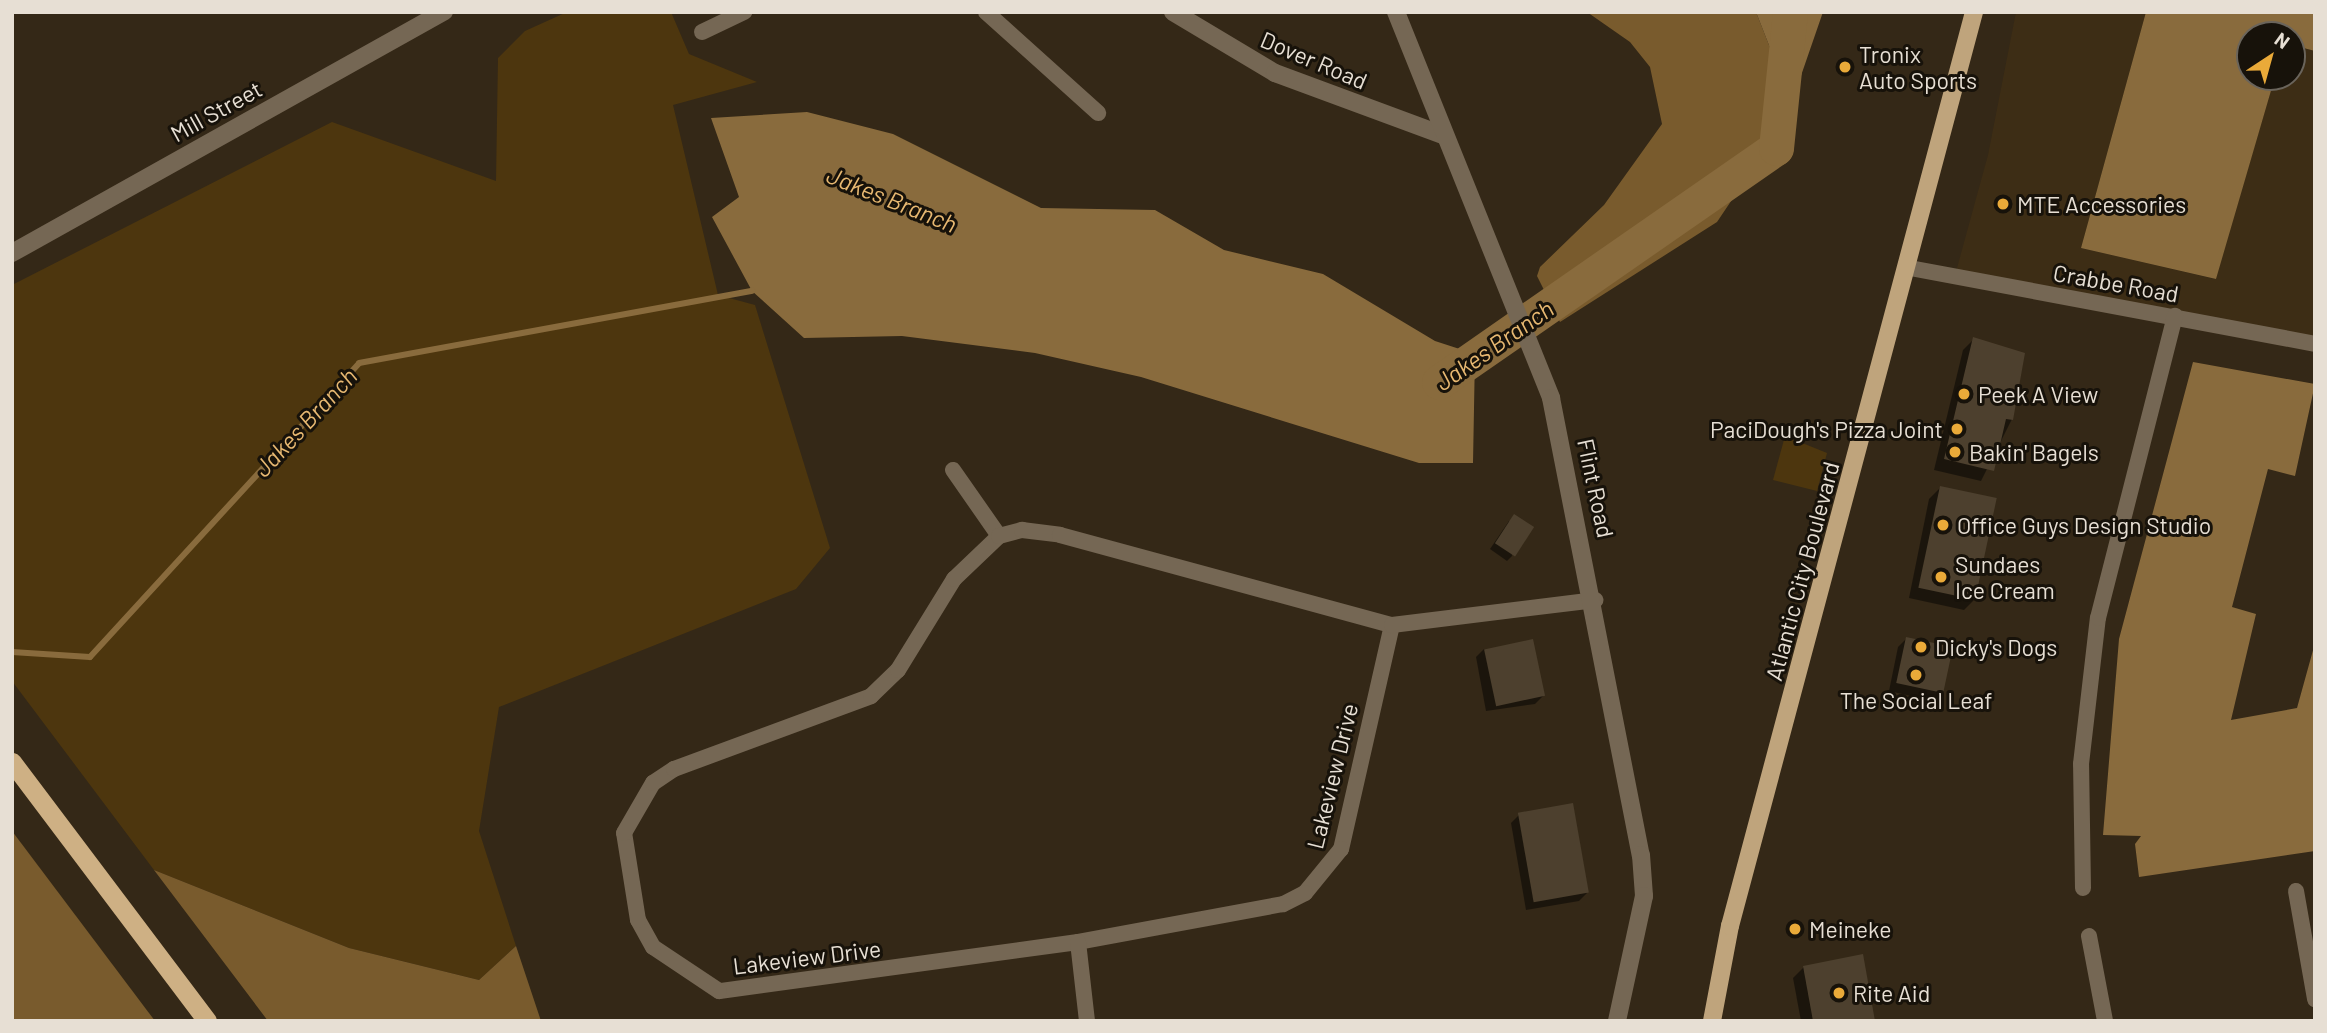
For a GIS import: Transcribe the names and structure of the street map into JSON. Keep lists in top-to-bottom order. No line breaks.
{"streets":{"main road":["Atlantic City Boulevard"],"street":["Dover Road","Mill Street","Crabbe Road","Flint Road","Lakeview Drive"]},"crossings":[["Dover Road","Flint Road"],["Crabbe Road","Atlantic City Boulevard"]],"water":["Jakes Branch"],"places":["Tronix Auto Sports","MTE Accessories","Peek A View","PaciDough's Pizza Joint","Bakin' Bagels","Office Guys Design Studio","Sundaes Ice Cream","Dicky's Dogs","The Social Leaf","Meineke","Rite Aid"],"north":"top right"}
